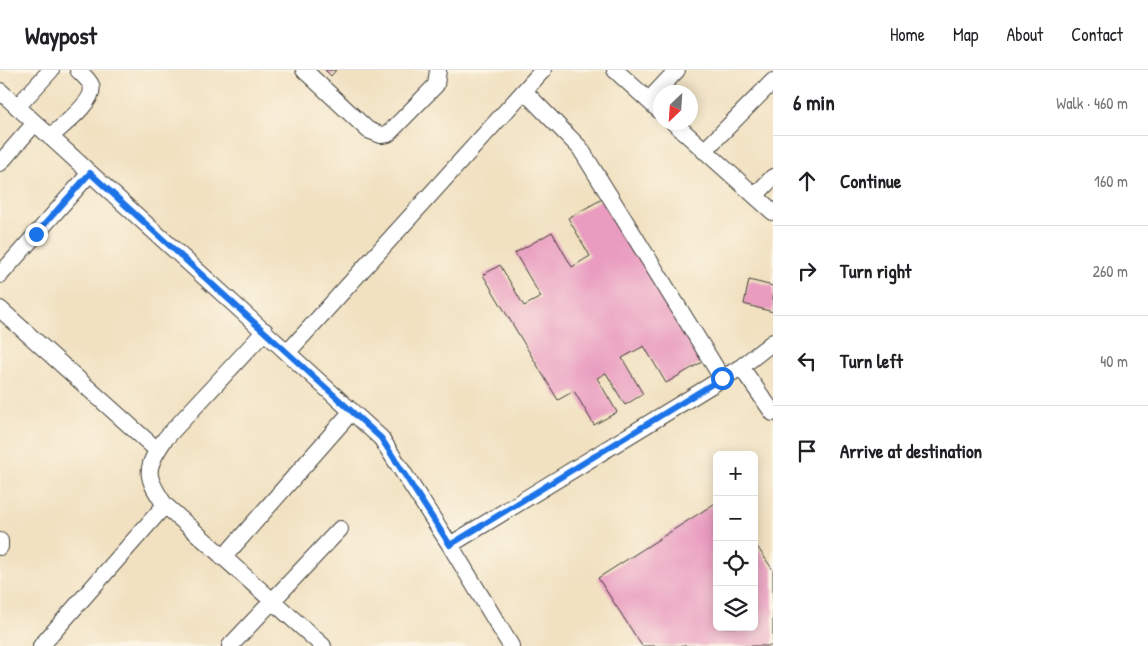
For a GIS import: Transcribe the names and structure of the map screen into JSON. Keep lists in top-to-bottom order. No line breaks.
{"north":"bottom left","page":{"header":"Waypost","nav":["Home","Map","About","Contact"],"heading":["6 min","Walk · 460 m"],"list":[["Continue","160 m"],["Turn right","260 m"],["Turn left","40 m"],"Arrive at destination"],"map_buttons":["+","−"]}}
